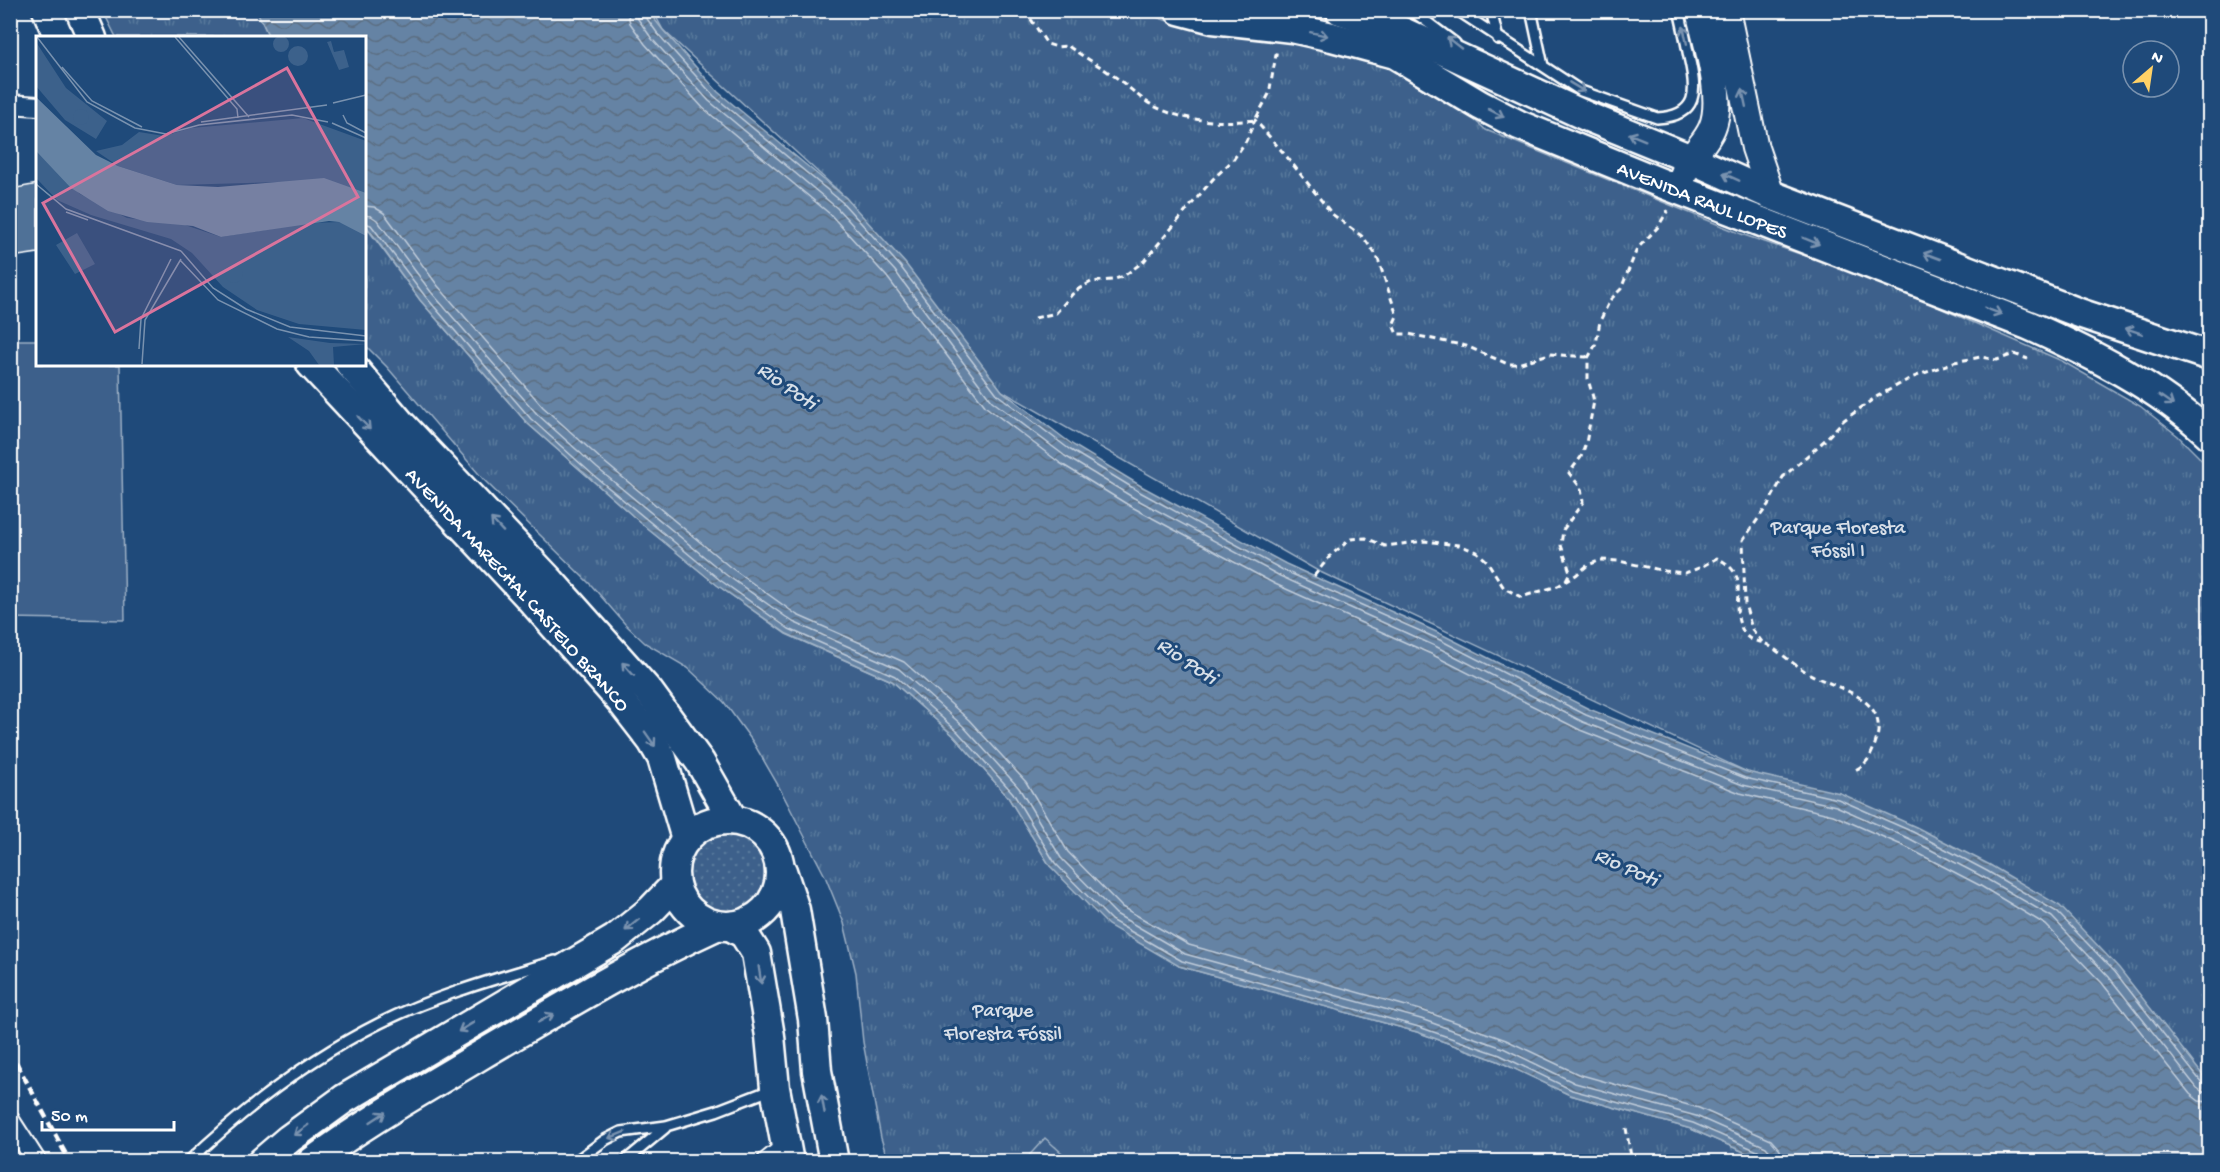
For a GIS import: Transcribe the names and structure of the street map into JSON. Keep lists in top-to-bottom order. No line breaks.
{"streets":{"main road":["AVENIDA RAUL LOPES","AVENIDA MARECHAL CASTELO BRANCO"]},"water":["Rio Poti"],"parks":["Parque Floresta Fóssil I","Parque Floresta Fóssil"],"scale_bar":"50 m","north":"top right"}
